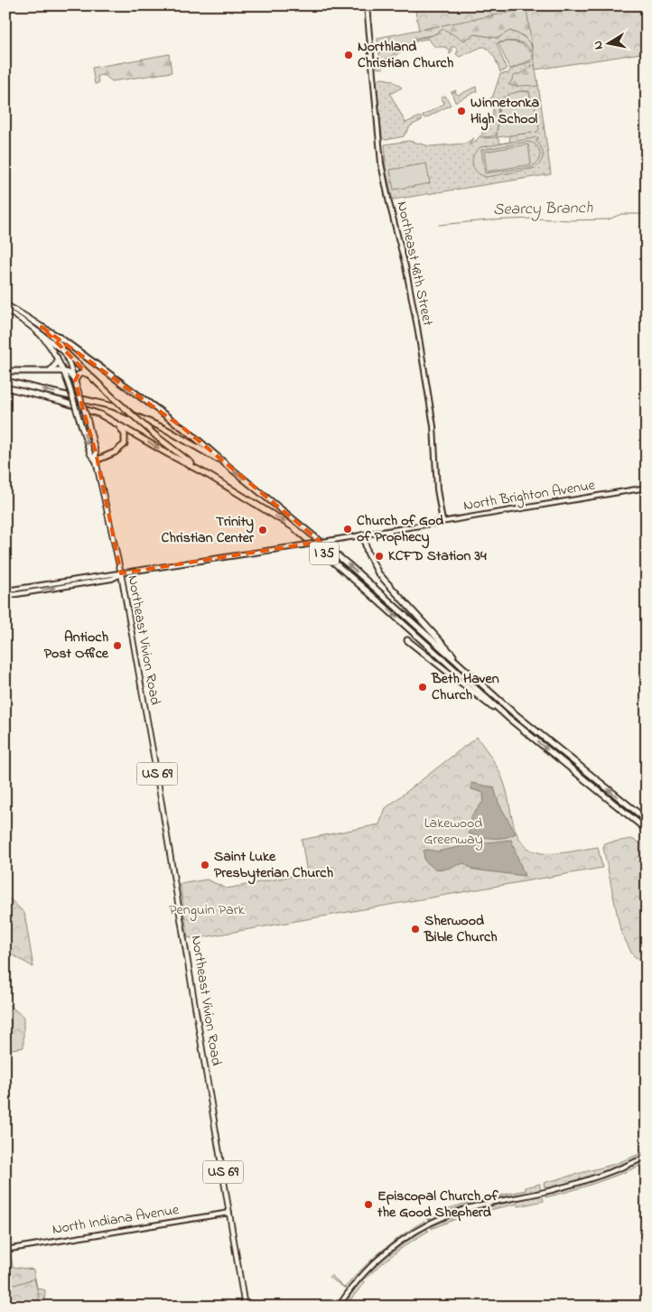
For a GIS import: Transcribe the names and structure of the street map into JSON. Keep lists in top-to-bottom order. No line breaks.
{"streets":{"highway":["I 35"],"main road":["Northeast 48th Street","North Brighton Avenue","Northeast Vivion Road","US 69","North Indiana Avenue"]},"crossings":[["Northeast 48th Street","North Brighton Avenue"],["North Brighton Avenue","Northeast Vivion Road"],["Northeast Vivion Road","North Indiana Avenue"]],"water":["Searcy Branch"],"parks":["Lakewood Greenway","Penguin Park"],"places":["Northland Christian Church","Winnetonka High School","Church of God of Prophecy","Trinity Christian Center","KCFD Station 34","Antioch Post Office","Beth Haven Church","Saint Luke Presbyterian Church","Sherwood Bible Church","Episcopal Church of the Good Shepherd"],"north":"left"}
